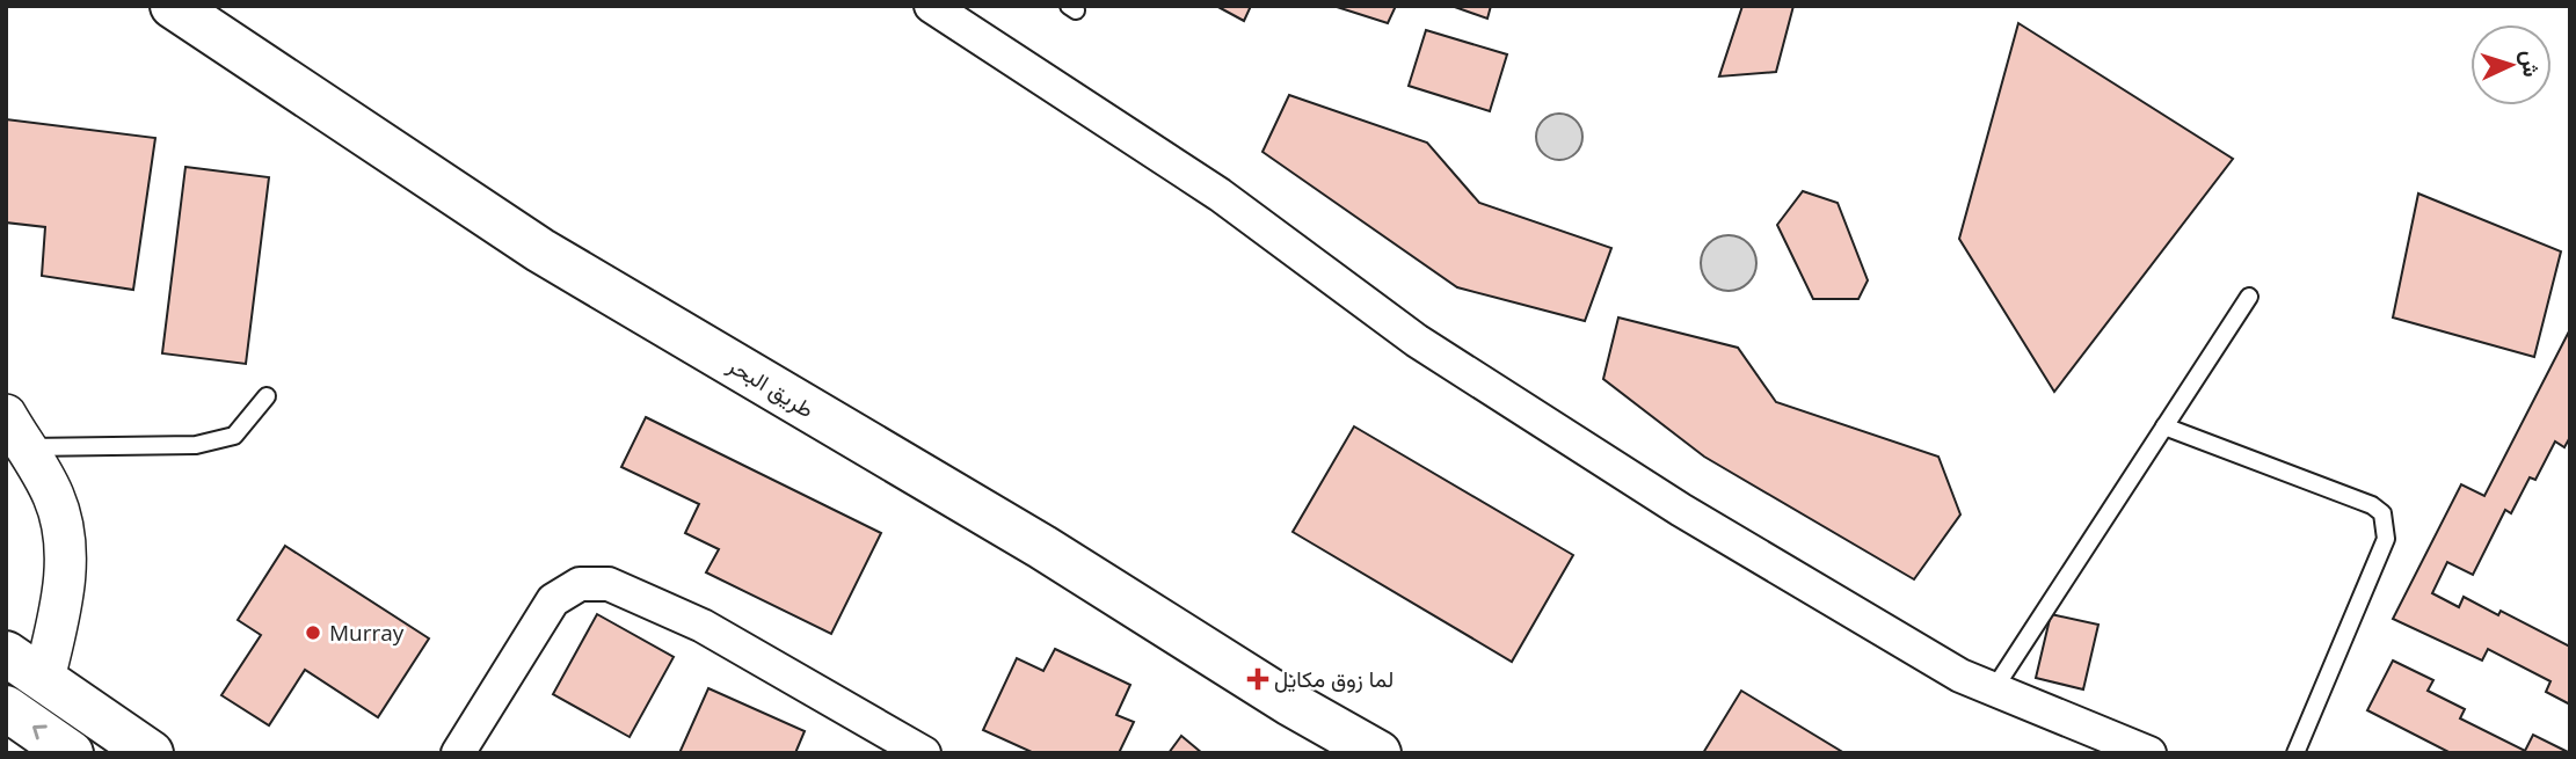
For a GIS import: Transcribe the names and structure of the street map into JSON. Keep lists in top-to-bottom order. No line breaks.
{"streets":{"main road":["طريق البحر"]},"places":{"other":["Murray"],"health":["لما زوق مكايل"]},"north":"right"}
